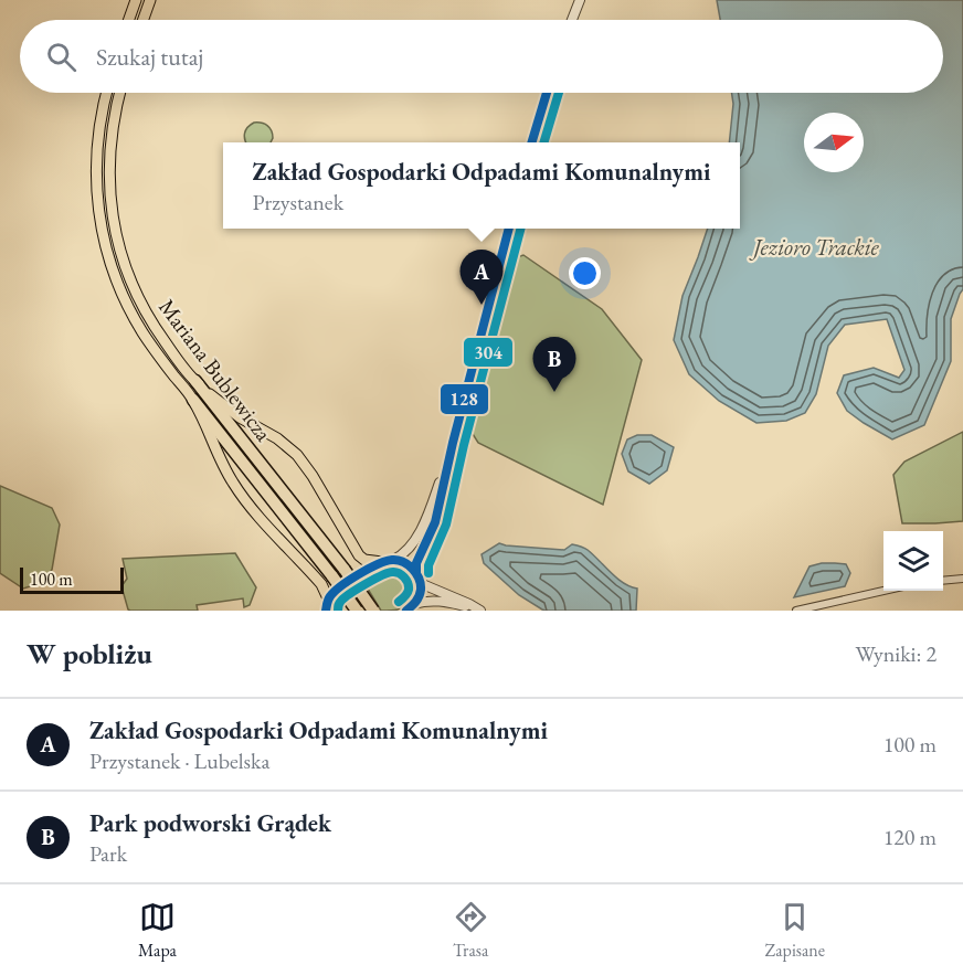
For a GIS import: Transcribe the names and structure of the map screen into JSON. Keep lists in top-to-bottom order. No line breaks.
{"streets":{"highway":["Mariana Bublewicza"]},"water":["Jezioro Trackie"],"lines":["transit line 128","transit line 304"],"scale_bar":"100 m","north":"right","page":{"search":"Szukaj tutaj","popup":["Zakład Gospodarki Odpadami Komunalnymi","Przystanek"],"pins":["A","B"],"scale":"100 m","heading":["W pobliżu","Wyniki: 2"],"list":[{"mark":"A","name":"Zakład Gospodarki Odpadami Komunalnymi","note":"Przystanek · Lubelska","value":"100 m"},{"mark":"B","name":"Park podworski Grądek","note":"Park","value":"120 m"}],"nav":["Mapa","Trasa","Zapisane"]}}
